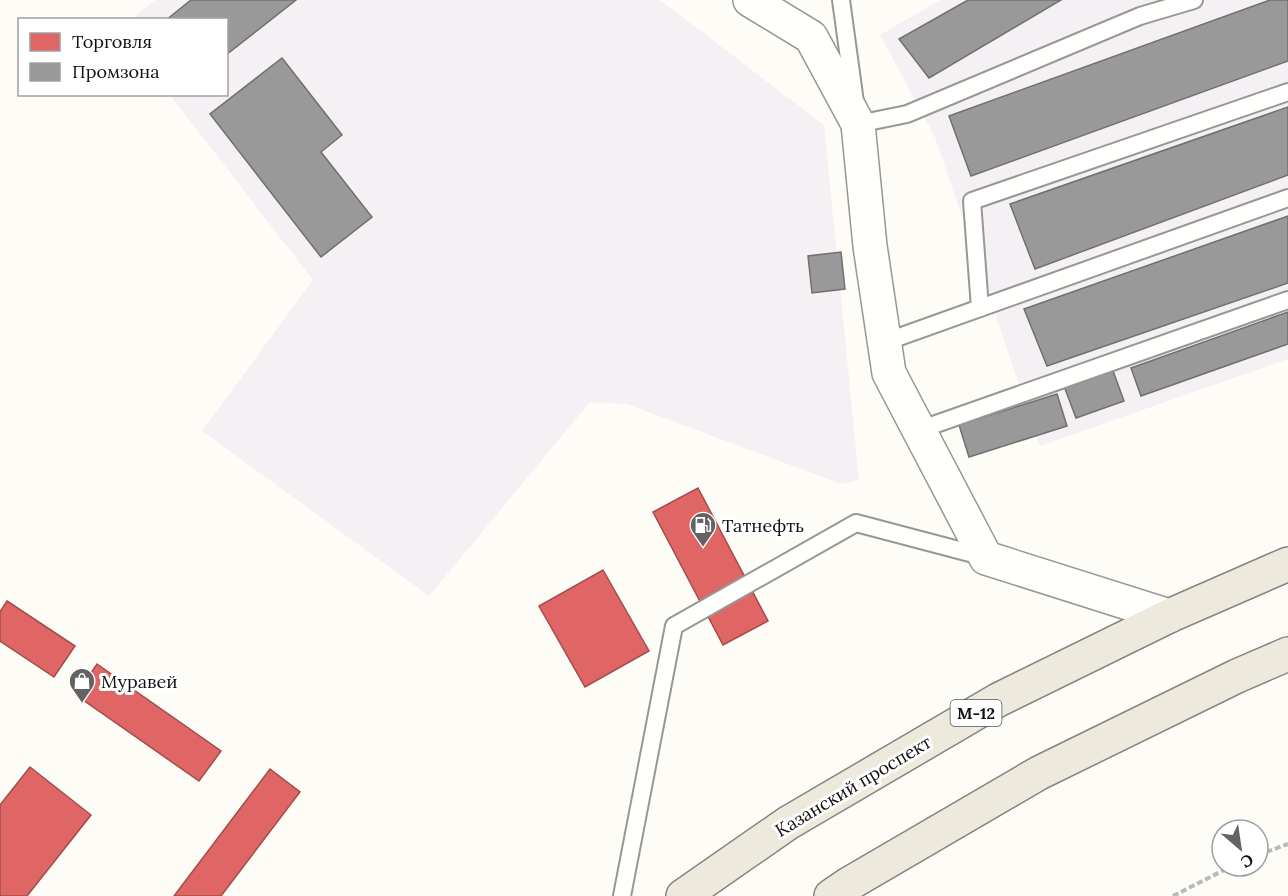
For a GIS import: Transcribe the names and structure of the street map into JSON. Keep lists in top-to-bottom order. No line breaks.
{"streets":{"main road":["М-12","Казанский проспект"]},"places":{"fuel station":["Татнефть"],"shop":["Муравей"]},"legend":["Торговля","Промзона"],"north":"bottom right"}
